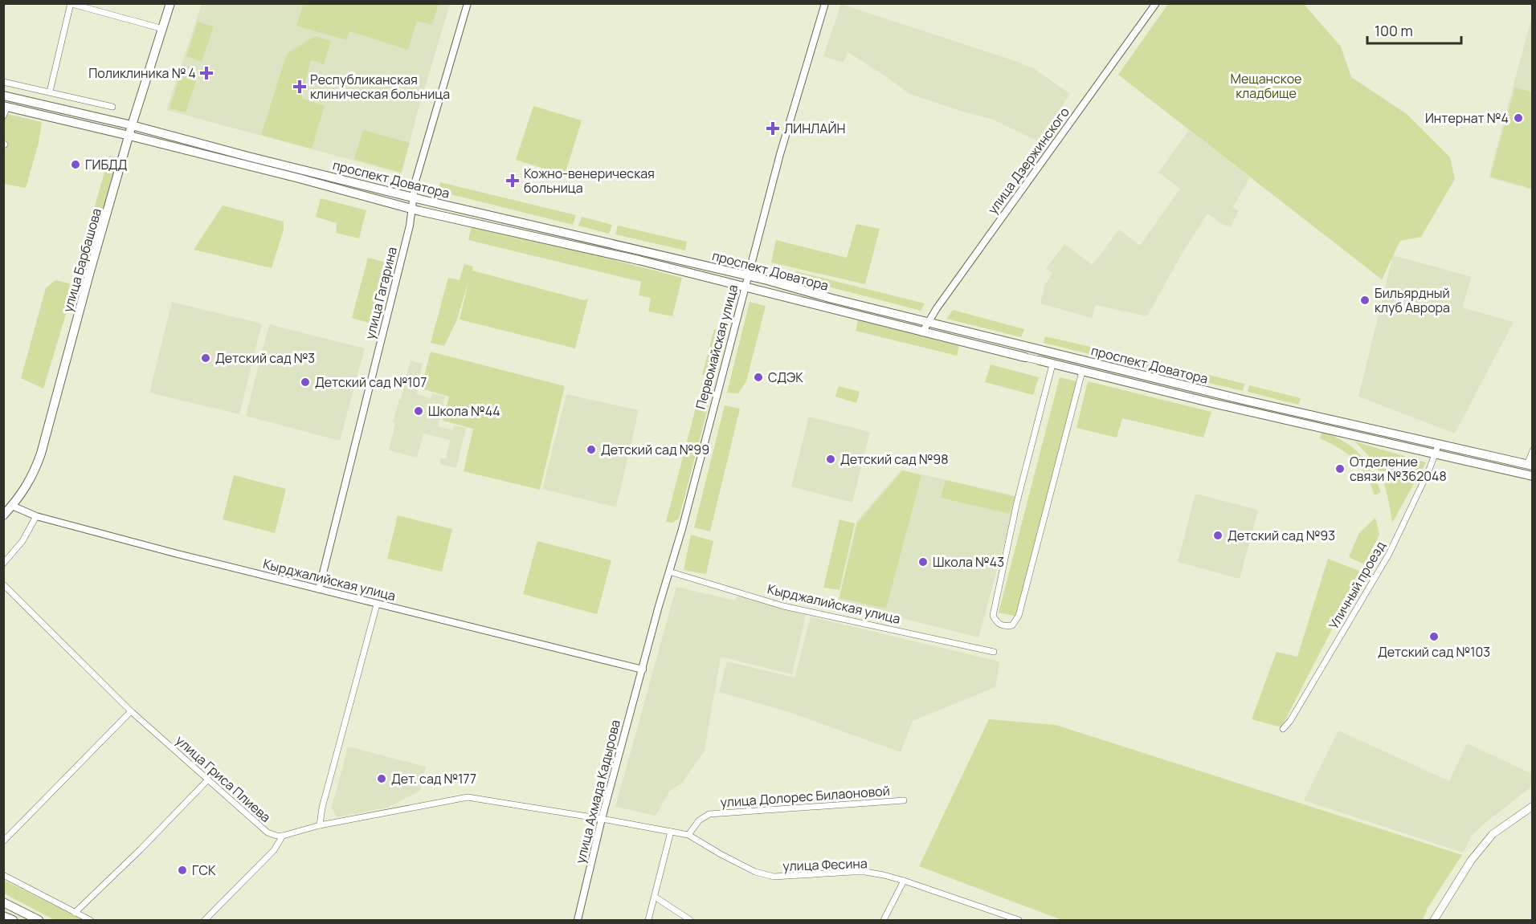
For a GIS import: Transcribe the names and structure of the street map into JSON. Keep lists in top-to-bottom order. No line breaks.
{"streets":{"main road":["проспект Доватора","улица Барбашова"],"street":["улица Дзержинского","улица Гагарина","Первомайская улица","Кырджалийская улица","Уличный проезд","улица Гриса Плиева","улица Ахмада Кадырова","улица Долорес Билаоновой","улица Фесина"]},"crossings":[["улица Дзержинского","проспект Доватора"],["проспект Доватора","улица Барбашова"],["проспект Доватора","улица Гагарина"],["проспект Доватора","Первомайская улица"],["проспект Доватора","Уличный проезд"],["улица Барбашова","Кырджалийская улица"],["улица Гагарина","Кырджалийская улица"],["Первомайская улица","Кырджалийская улица"],["Первомайская улица","улица Ахмада Кадырова"],["Кырджалийская улица","улица Ахмада Кадырова"],["улица Ахмада Кадырова","улица Фесина"],["улица Долорес Билаоновой","улица Фесина"]],"parks":["Мещанское кладбище"],"places":{"health":["Поликлиника № 4","Республиканская клиническая больница","ЛИНЛАЙН","Кожно-венерическая больница"],"other":["Интернат №4","ГИБДД","Бильярдный клуб Аврора","Детский сад №3","СДЭК","Детский сад №107","Школа №44","Детский сад №99","Детский сад №98","Отделение связи №362048","Детский сад №93","Школа №43","Детский сад №103","Дет. сад №177","ГСК"]},"scale_bar":"100 m"}
